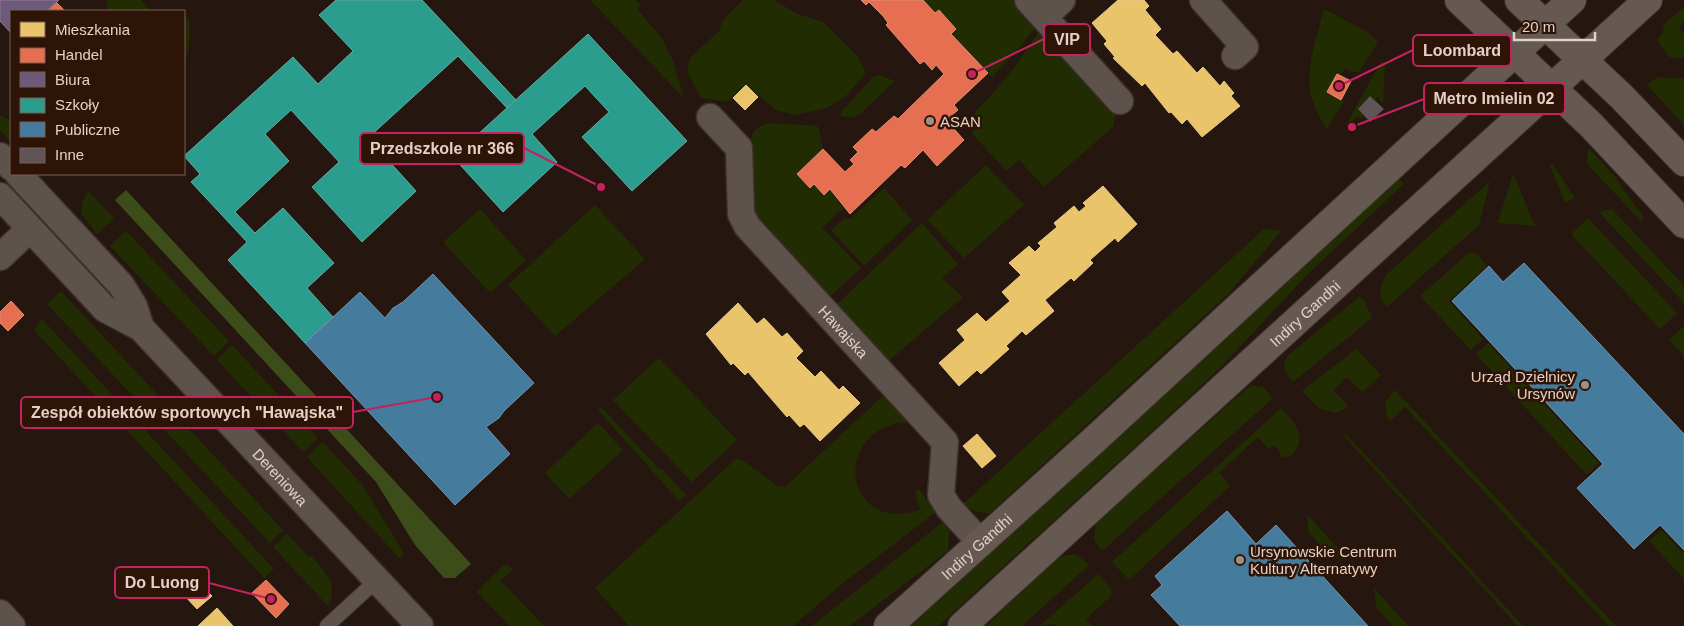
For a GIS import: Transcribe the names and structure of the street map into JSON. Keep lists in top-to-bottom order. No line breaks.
{"streets":{"street":["Indiry Gandhi","Hawajska","Dereniowa"]},"crossings":[["Indiry Gandhi","Hawajska"]],"places":["VIP","Loombard","ASAN","Metro Imielin 02","Przedszkole nr 366","Urząd Dzielnicy Ursynów","Zespół obiektów sportowych \"Hawajska\"","Ursynowskie Centrum Kultury Alternatywy","Do Luong"],"legend":["Mieszkania","Handel","Biura","Szkoły","Publiczne","Inne"],"scale_bar":"20 m"}
